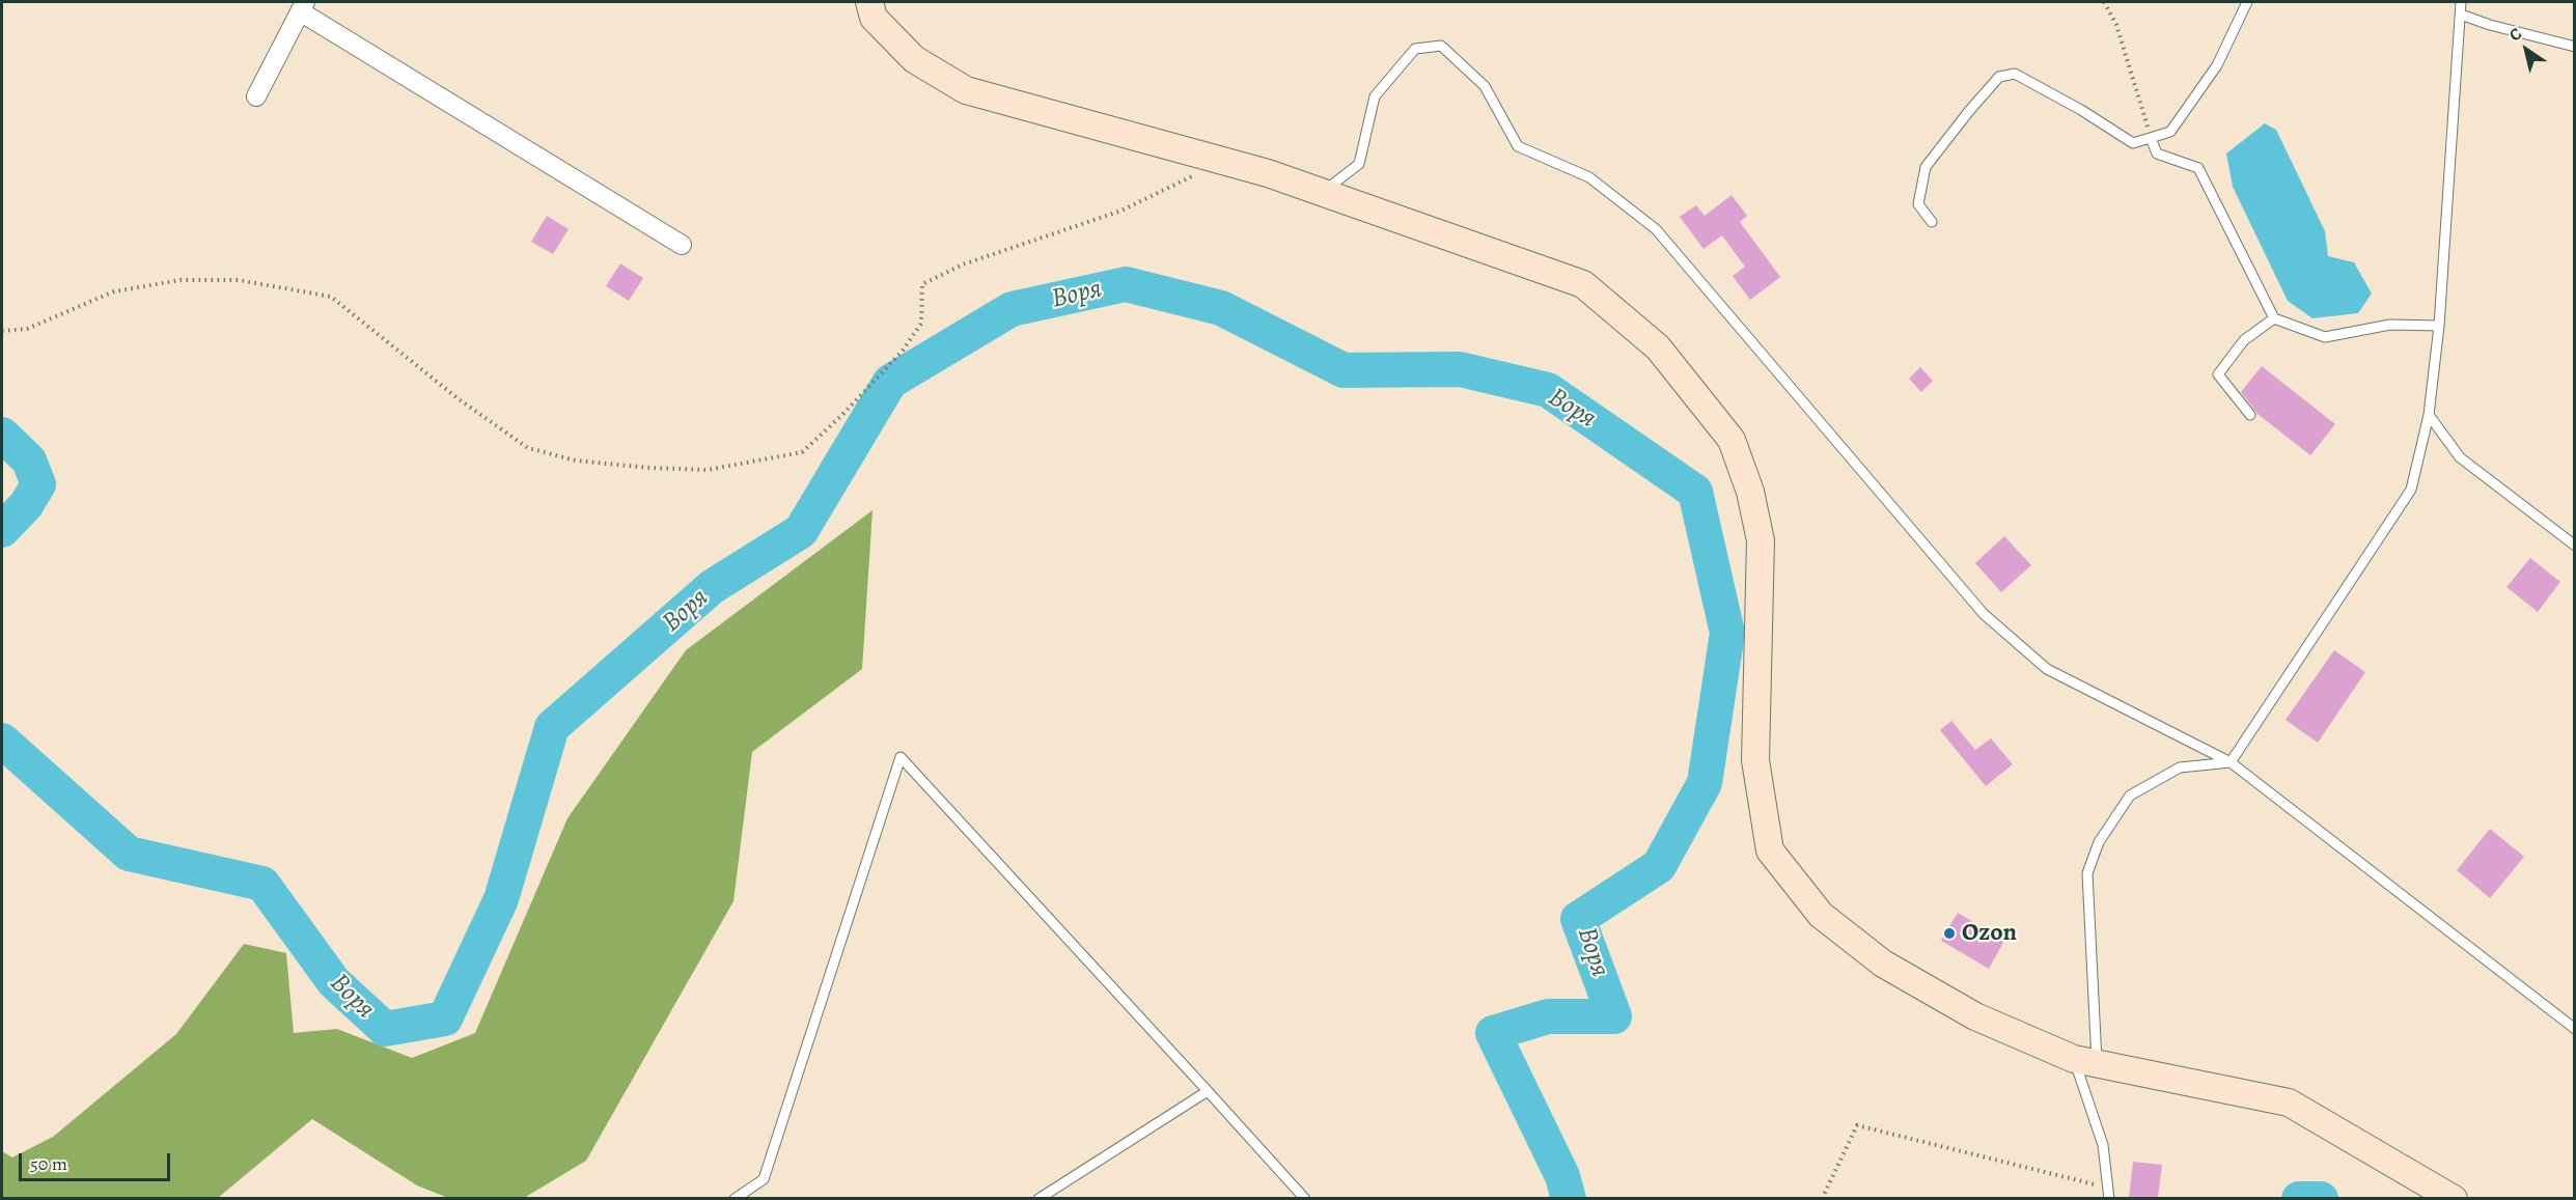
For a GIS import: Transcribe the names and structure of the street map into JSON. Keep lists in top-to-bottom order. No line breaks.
{"water":["Воря"],"places":["Ozon"],"scale_bar":"50 m","north":"top left"}
